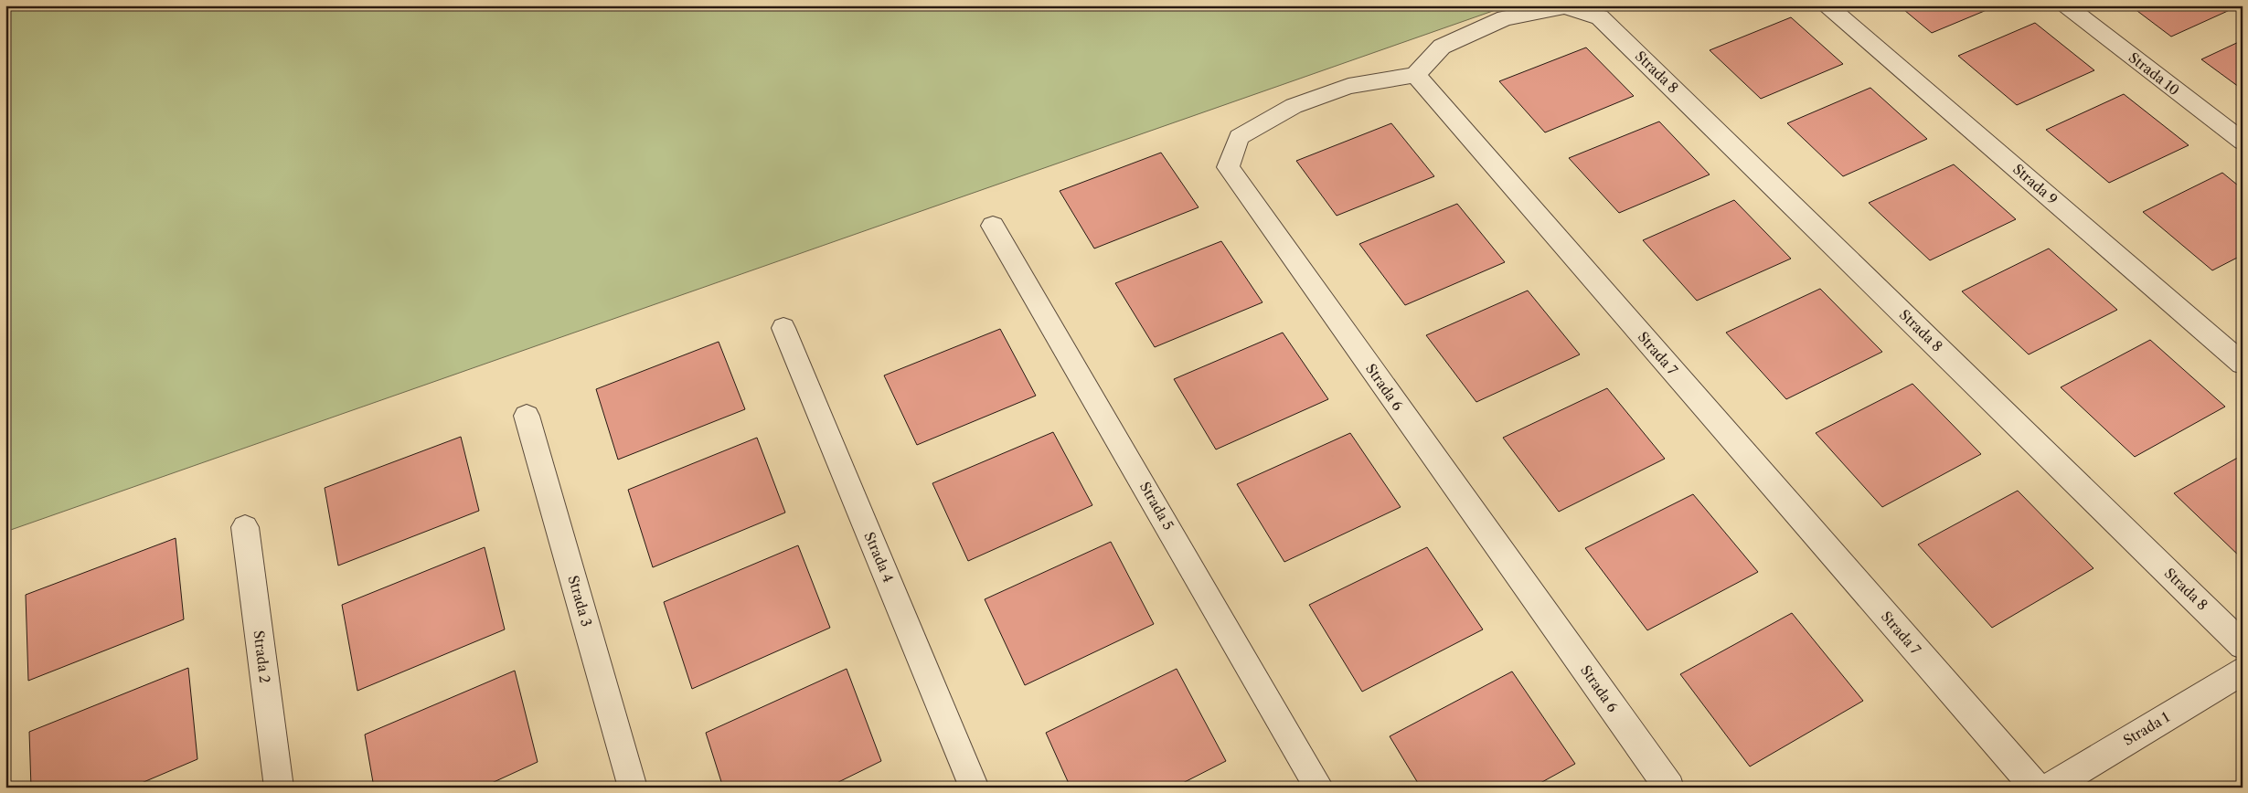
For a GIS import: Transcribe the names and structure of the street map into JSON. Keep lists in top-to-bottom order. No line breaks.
{"streets":{"street":["Strada 8","Strada 10","Strada 9","Strada 7","Strada 6","Strada 5","Strada 4","Strada 3","Strada 2","Strada 1"]},"crossings":[["Strada 8","Strada 7"],["Strada 8","Strada 6"],["Strada 7","Strada 6"]]}
